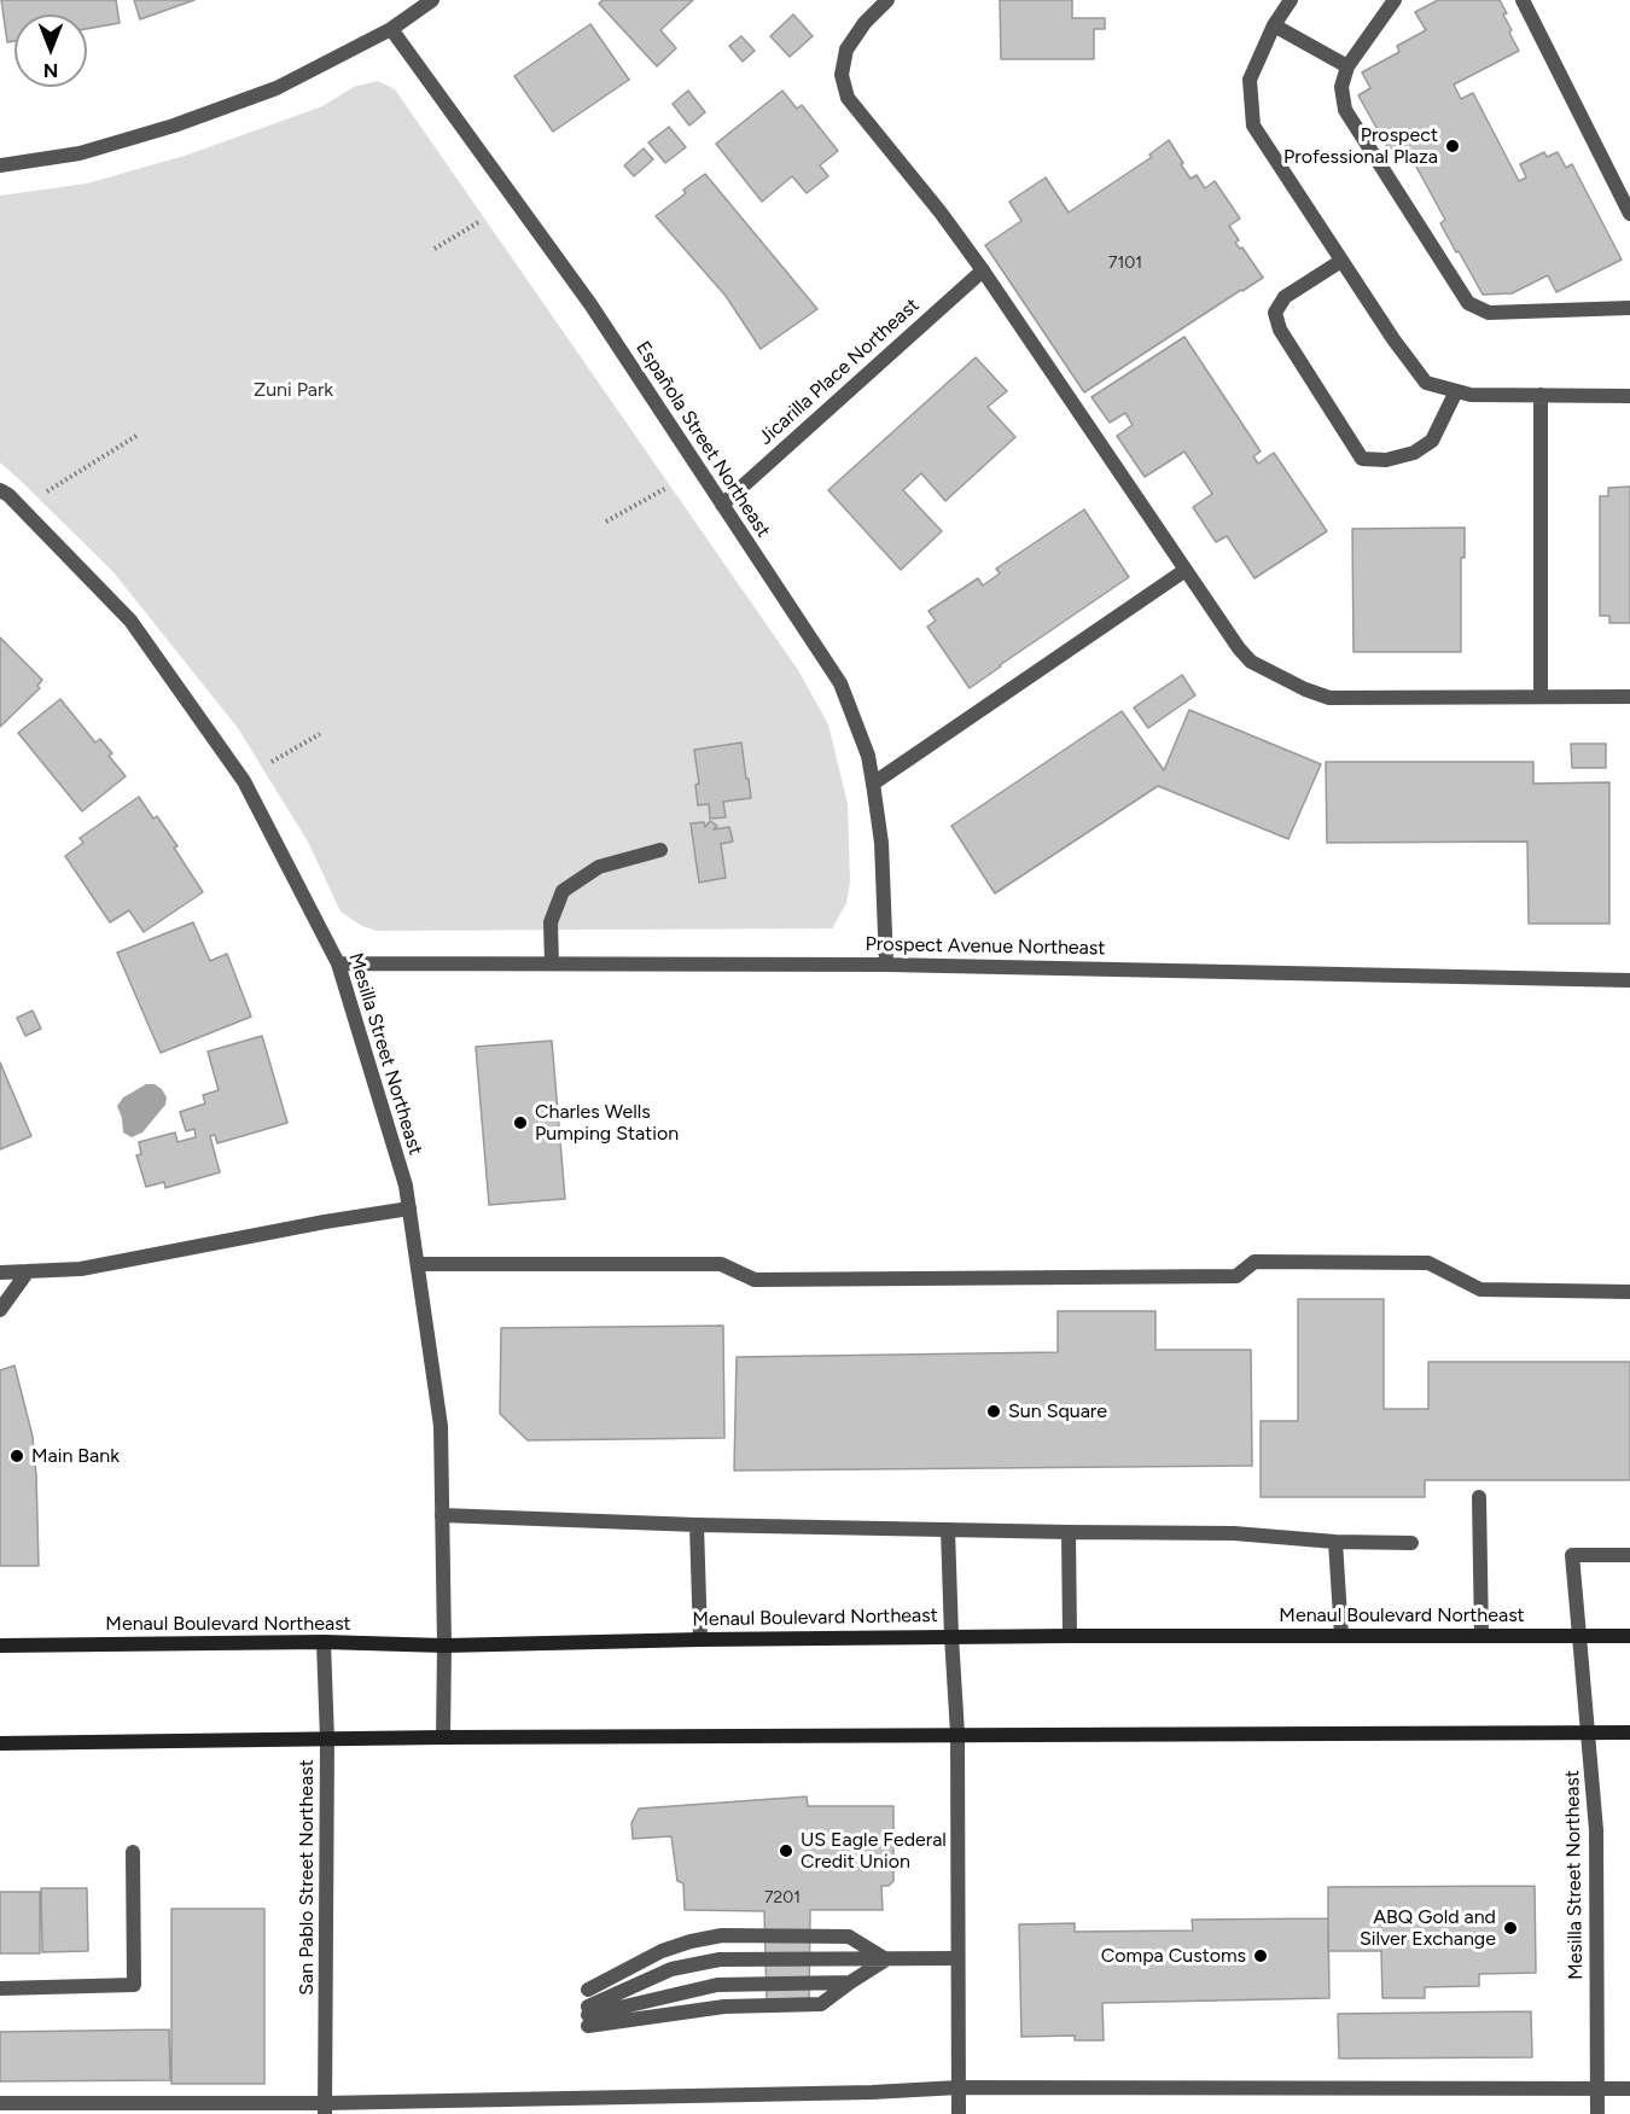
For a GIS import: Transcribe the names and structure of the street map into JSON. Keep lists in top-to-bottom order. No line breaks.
{"streets":{"main road":["Menaul Boulevard Northeast"],"street":["Jicarilla Place Northeast","Española Street Northeast","Prospect Avenue Northeast","Mesilla Street Northeast","San Pablo Street Northeast"]},"crossings":[["Jicarilla Place Northeast","Española Street Northeast"],["Española Street Northeast","Prospect Avenue Northeast"],["Prospect Avenue Northeast","Mesilla Street Northeast"],["Mesilla Street Northeast","Menaul Boulevard Northeast"],["Menaul Boulevard Northeast","San Pablo Street Northeast"]],"parks":["Zuni Park"],"places":["Prospect Professional Plaza","Charles Wells Pumping Station","Sun Square","Main Bank","US Eagle Federal Credit Union","ABQ Gold and Silver Exchange","Compa Customs"],"house_numbers":["7101","7201"],"north":"bottom"}
